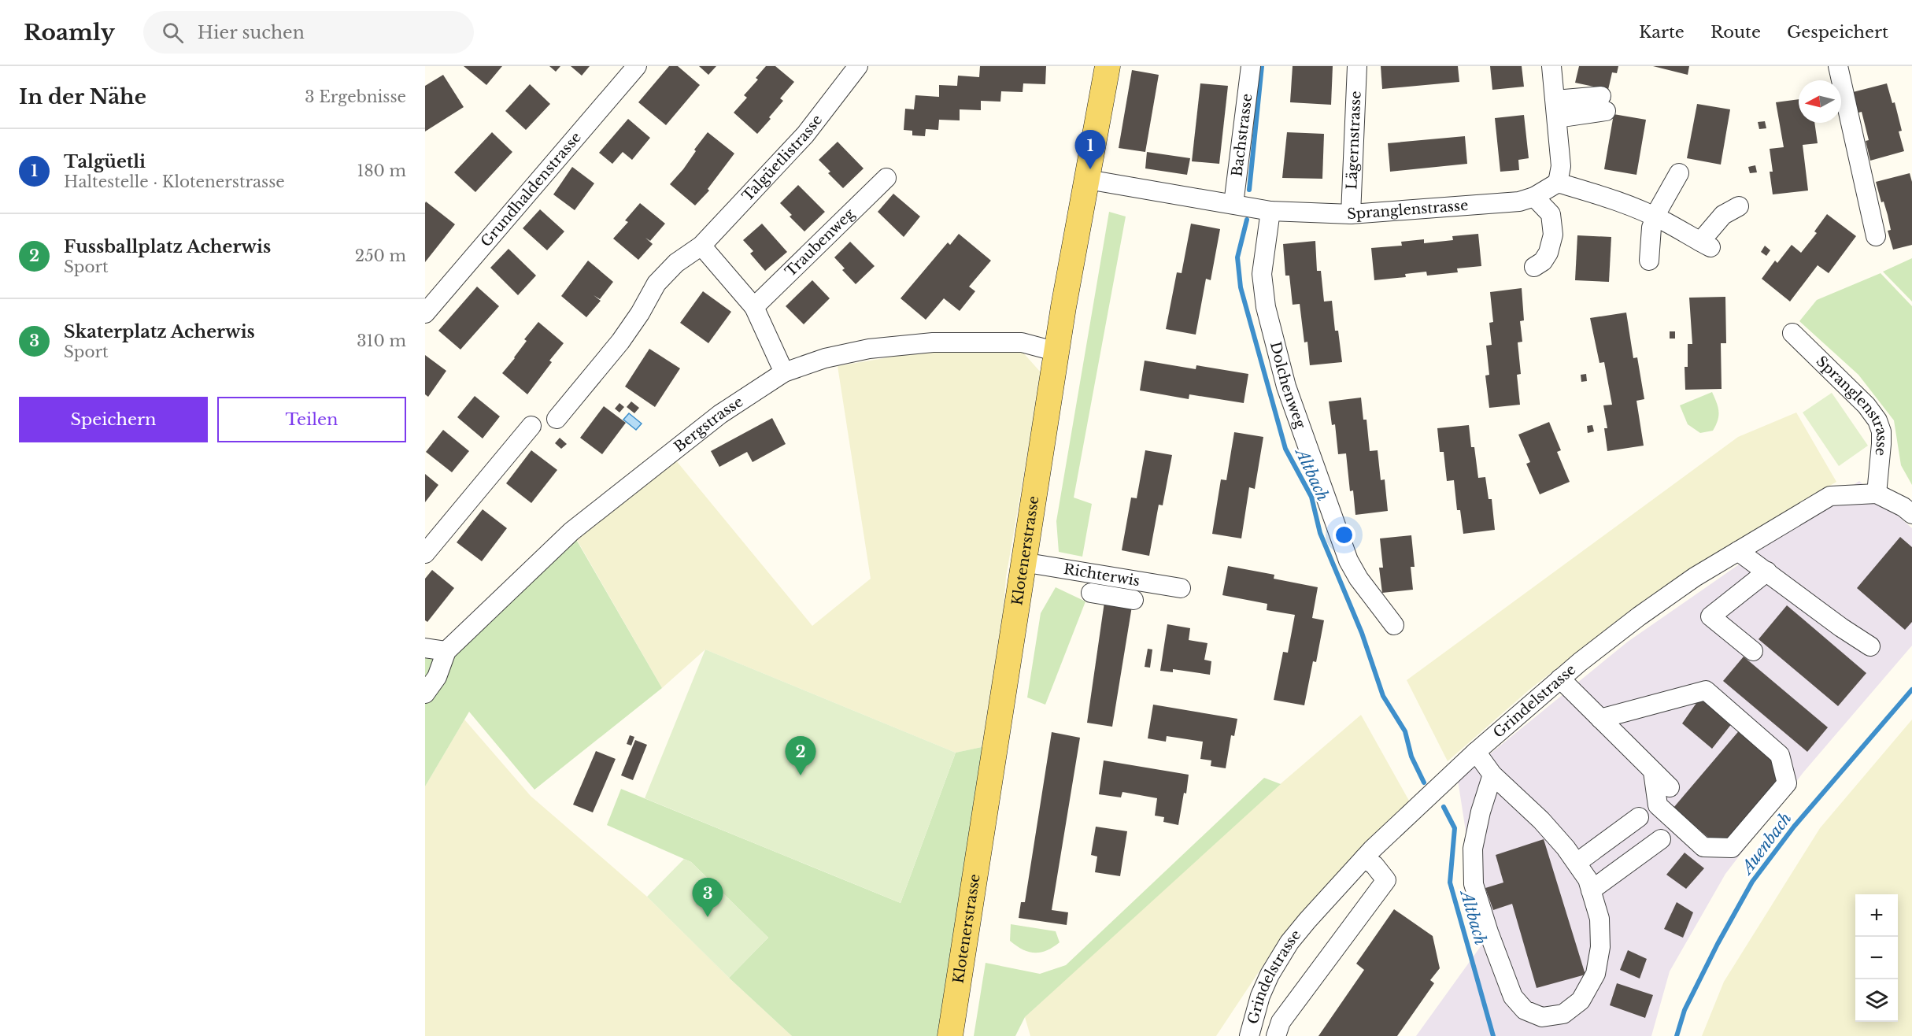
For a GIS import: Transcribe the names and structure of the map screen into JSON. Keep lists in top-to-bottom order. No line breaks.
{"streets":{"main road":["Klotenerstrasse"],"street":["Bachstrasse","Lägernstrasse","Talgüetlistrasse","Grundhaldenstrasse","Spranglenstrasse","Traubenweg","Dolchenweg","Bergstrasse","Richterwis","Grindelstrasse"]},"crossings":[["Bachstrasse","Spranglenstrasse"],["Lägernstrasse","Spranglenstrasse"],["Spranglenstrasse","Dolchenweg"],["Spranglenstrasse","Klotenerstrasse"],["Spranglenstrasse","Grindelstrasse"],["Bergstrasse","Klotenerstrasse"],["Klotenerstrasse","Richterwis"]],"water":["Altbach","Auenbach"],"north":"left","page":{"header":"Roamly","search":"Hier suchen","nav":["Karte","Route","Gespeichert"],"heading":["In der Nähe","3 Ergebnisse"],"list":[{"mark":"1","name":"Talgüetli","note":"Haltestelle · Klotenerstrasse","value":"180 m"},{"mark":"2","name":"Fussballplatz Acherwis","note":"Sport","value":"250 m"},{"mark":"3","name":"Skaterplatz Acherwis","note":"Sport","value":"310 m"}],"pins":["1","2","3"],"buttons":["Speichern","Teilen"],"map_buttons":["+","−"]}}
